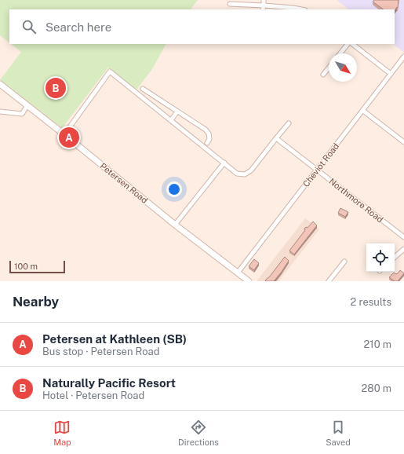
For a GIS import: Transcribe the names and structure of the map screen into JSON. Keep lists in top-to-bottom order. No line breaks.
{"streets":{"street":["Cheviot Road","Petersen Road","Northmore Road"]},"crossings":[["Cheviot Road","Petersen Road"],["Cheviot Road","Northmore Road"]],"scale_bar":"100 m","north":"bottom right","page":{"search":"Search here","pins":["B","A"],"scale":"100 m","heading":["Nearby","2 results"],"list":[{"mark":"A","name":"Petersen at Kathleen (SB)","note":"Bus stop · Petersen Road","value":"210 m"},{"mark":"B","name":"Naturally Pacific Resort","note":"Hotel · Petersen Road","value":"280 m"}],"nav":["Map","Directions","Saved"]}}
